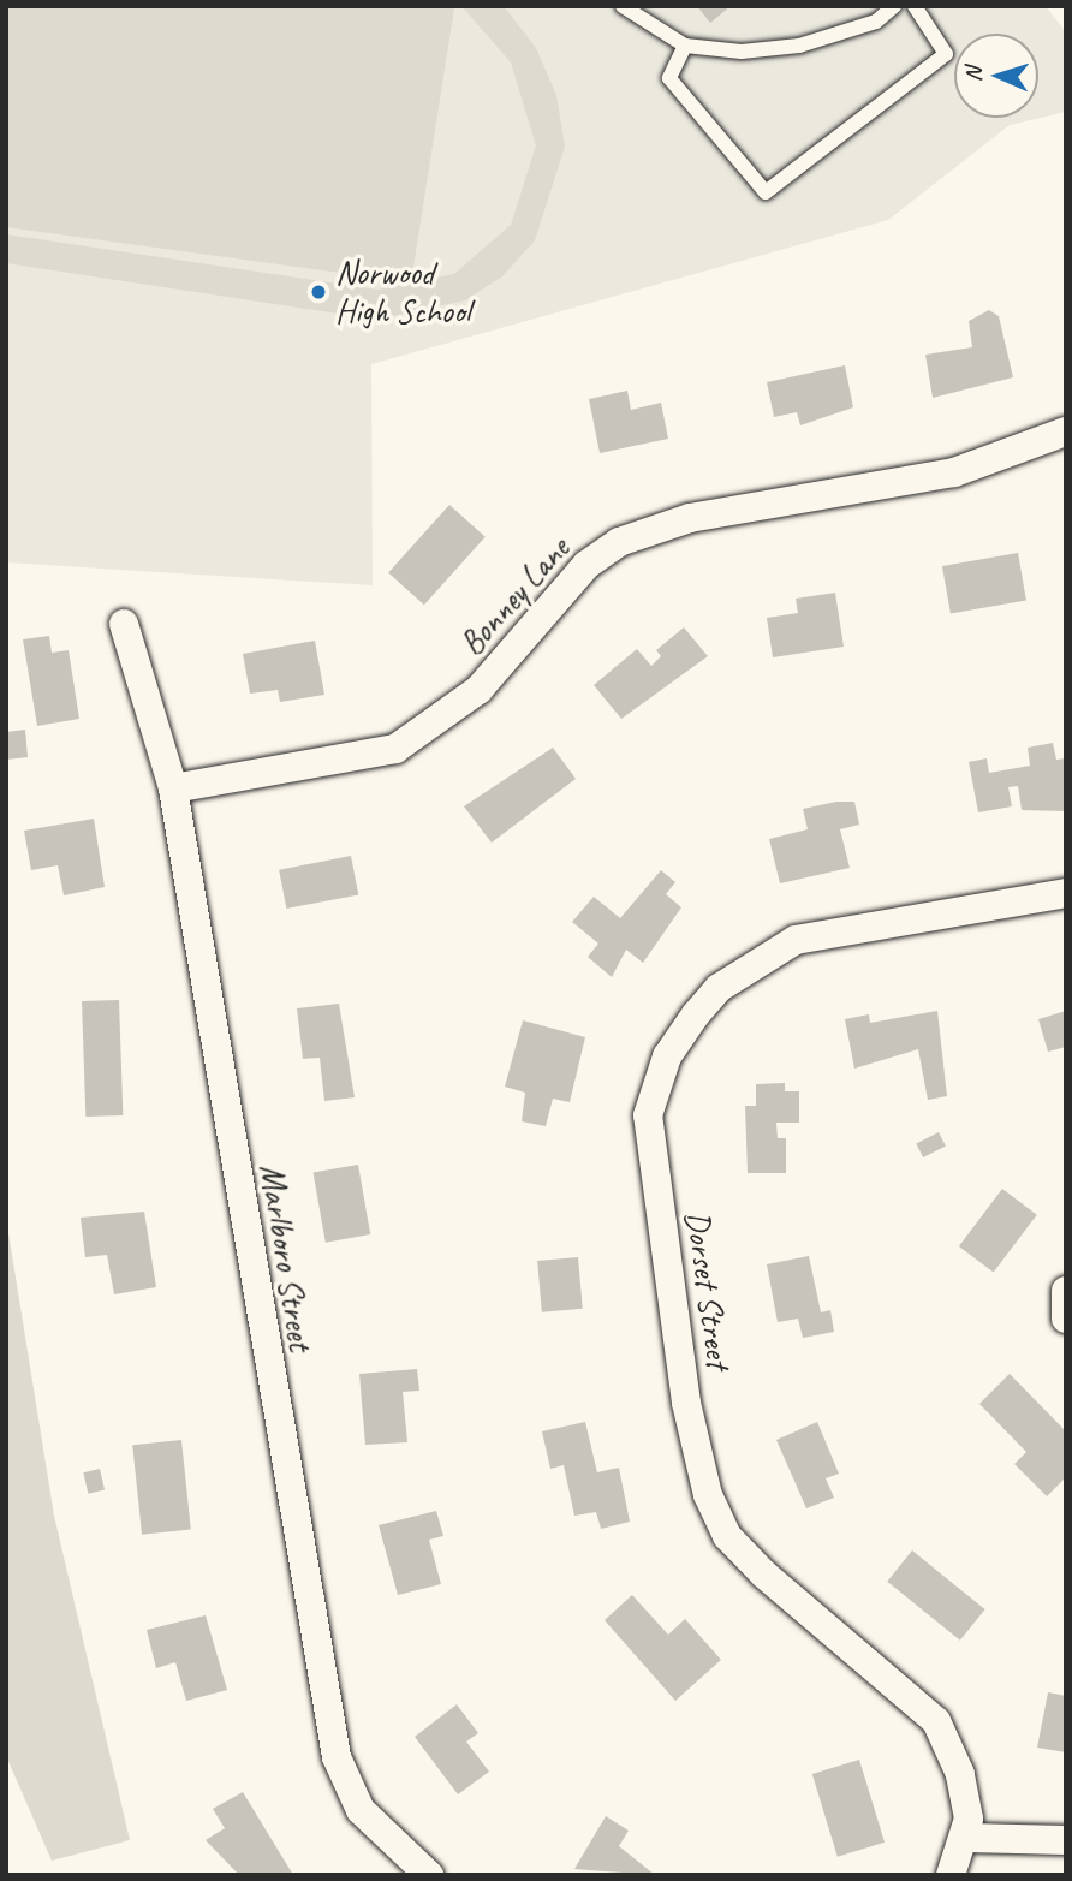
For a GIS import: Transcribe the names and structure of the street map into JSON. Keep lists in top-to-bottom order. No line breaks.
{"streets":{"street":["Bonney Lane","Marlboro Street","Dorset Street"]},"crossings":[["Bonney Lane","Marlboro Street"]],"places":["Norwood High School"],"north":"left"}
